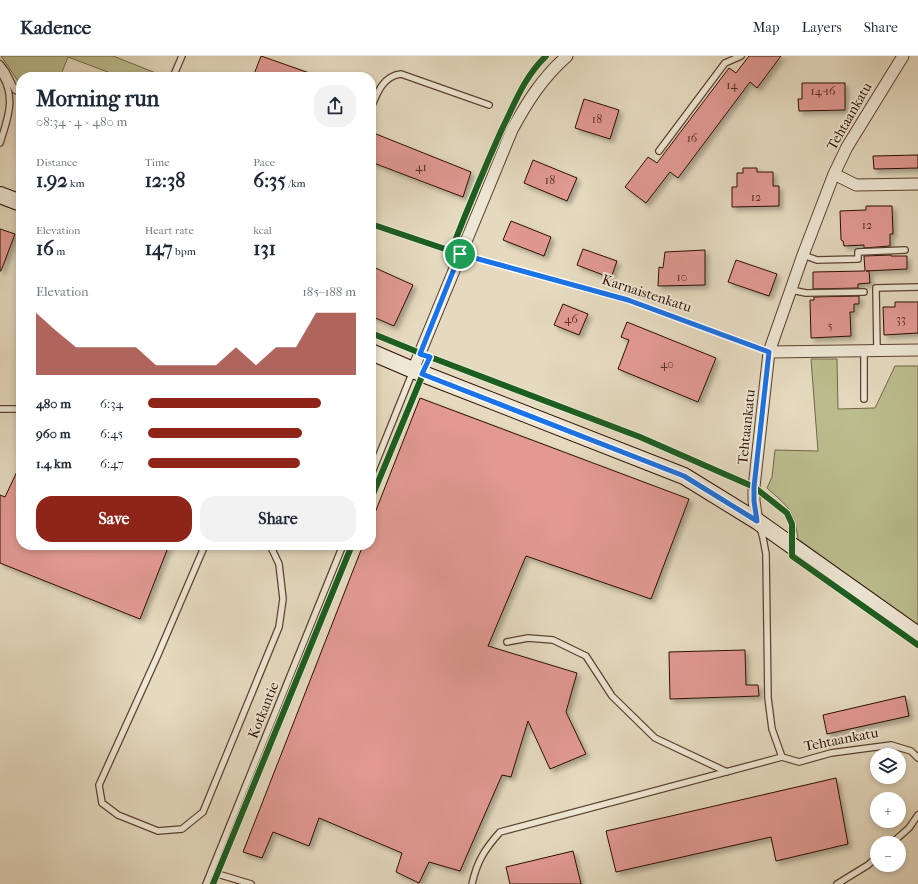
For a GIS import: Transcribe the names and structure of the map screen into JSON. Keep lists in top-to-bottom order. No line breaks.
{"streets":{"street":["Tehtaankatu"],"lane":["Kotkantie"],"cycle path":["Karnaistenkatu"]},"house_numbers":["14","14-16","18","16","41","18","12","12","10","46","33","5","40"],"page":{"header":"Kadence","nav":["Map","Layers","Share"],"heading":["Morning run","08:34 · 4 × 480 m"],"stats":[["Distance","1.92 km"],["Time","12:38"],["Pace","6:35 /km"],["Elevation","16 m"],["Heart rate","147 bpm"],["kcal","131"]],"chart":["Elevation","185–188 m"],"list":[{"name":"480 m","note":"6:34"},{"name":"960 m","note":"6:45"},{"name":"1.4 km","note":"6:47"}],"buttons":["Save","Share"],"map_buttons":["+","−"]}}
